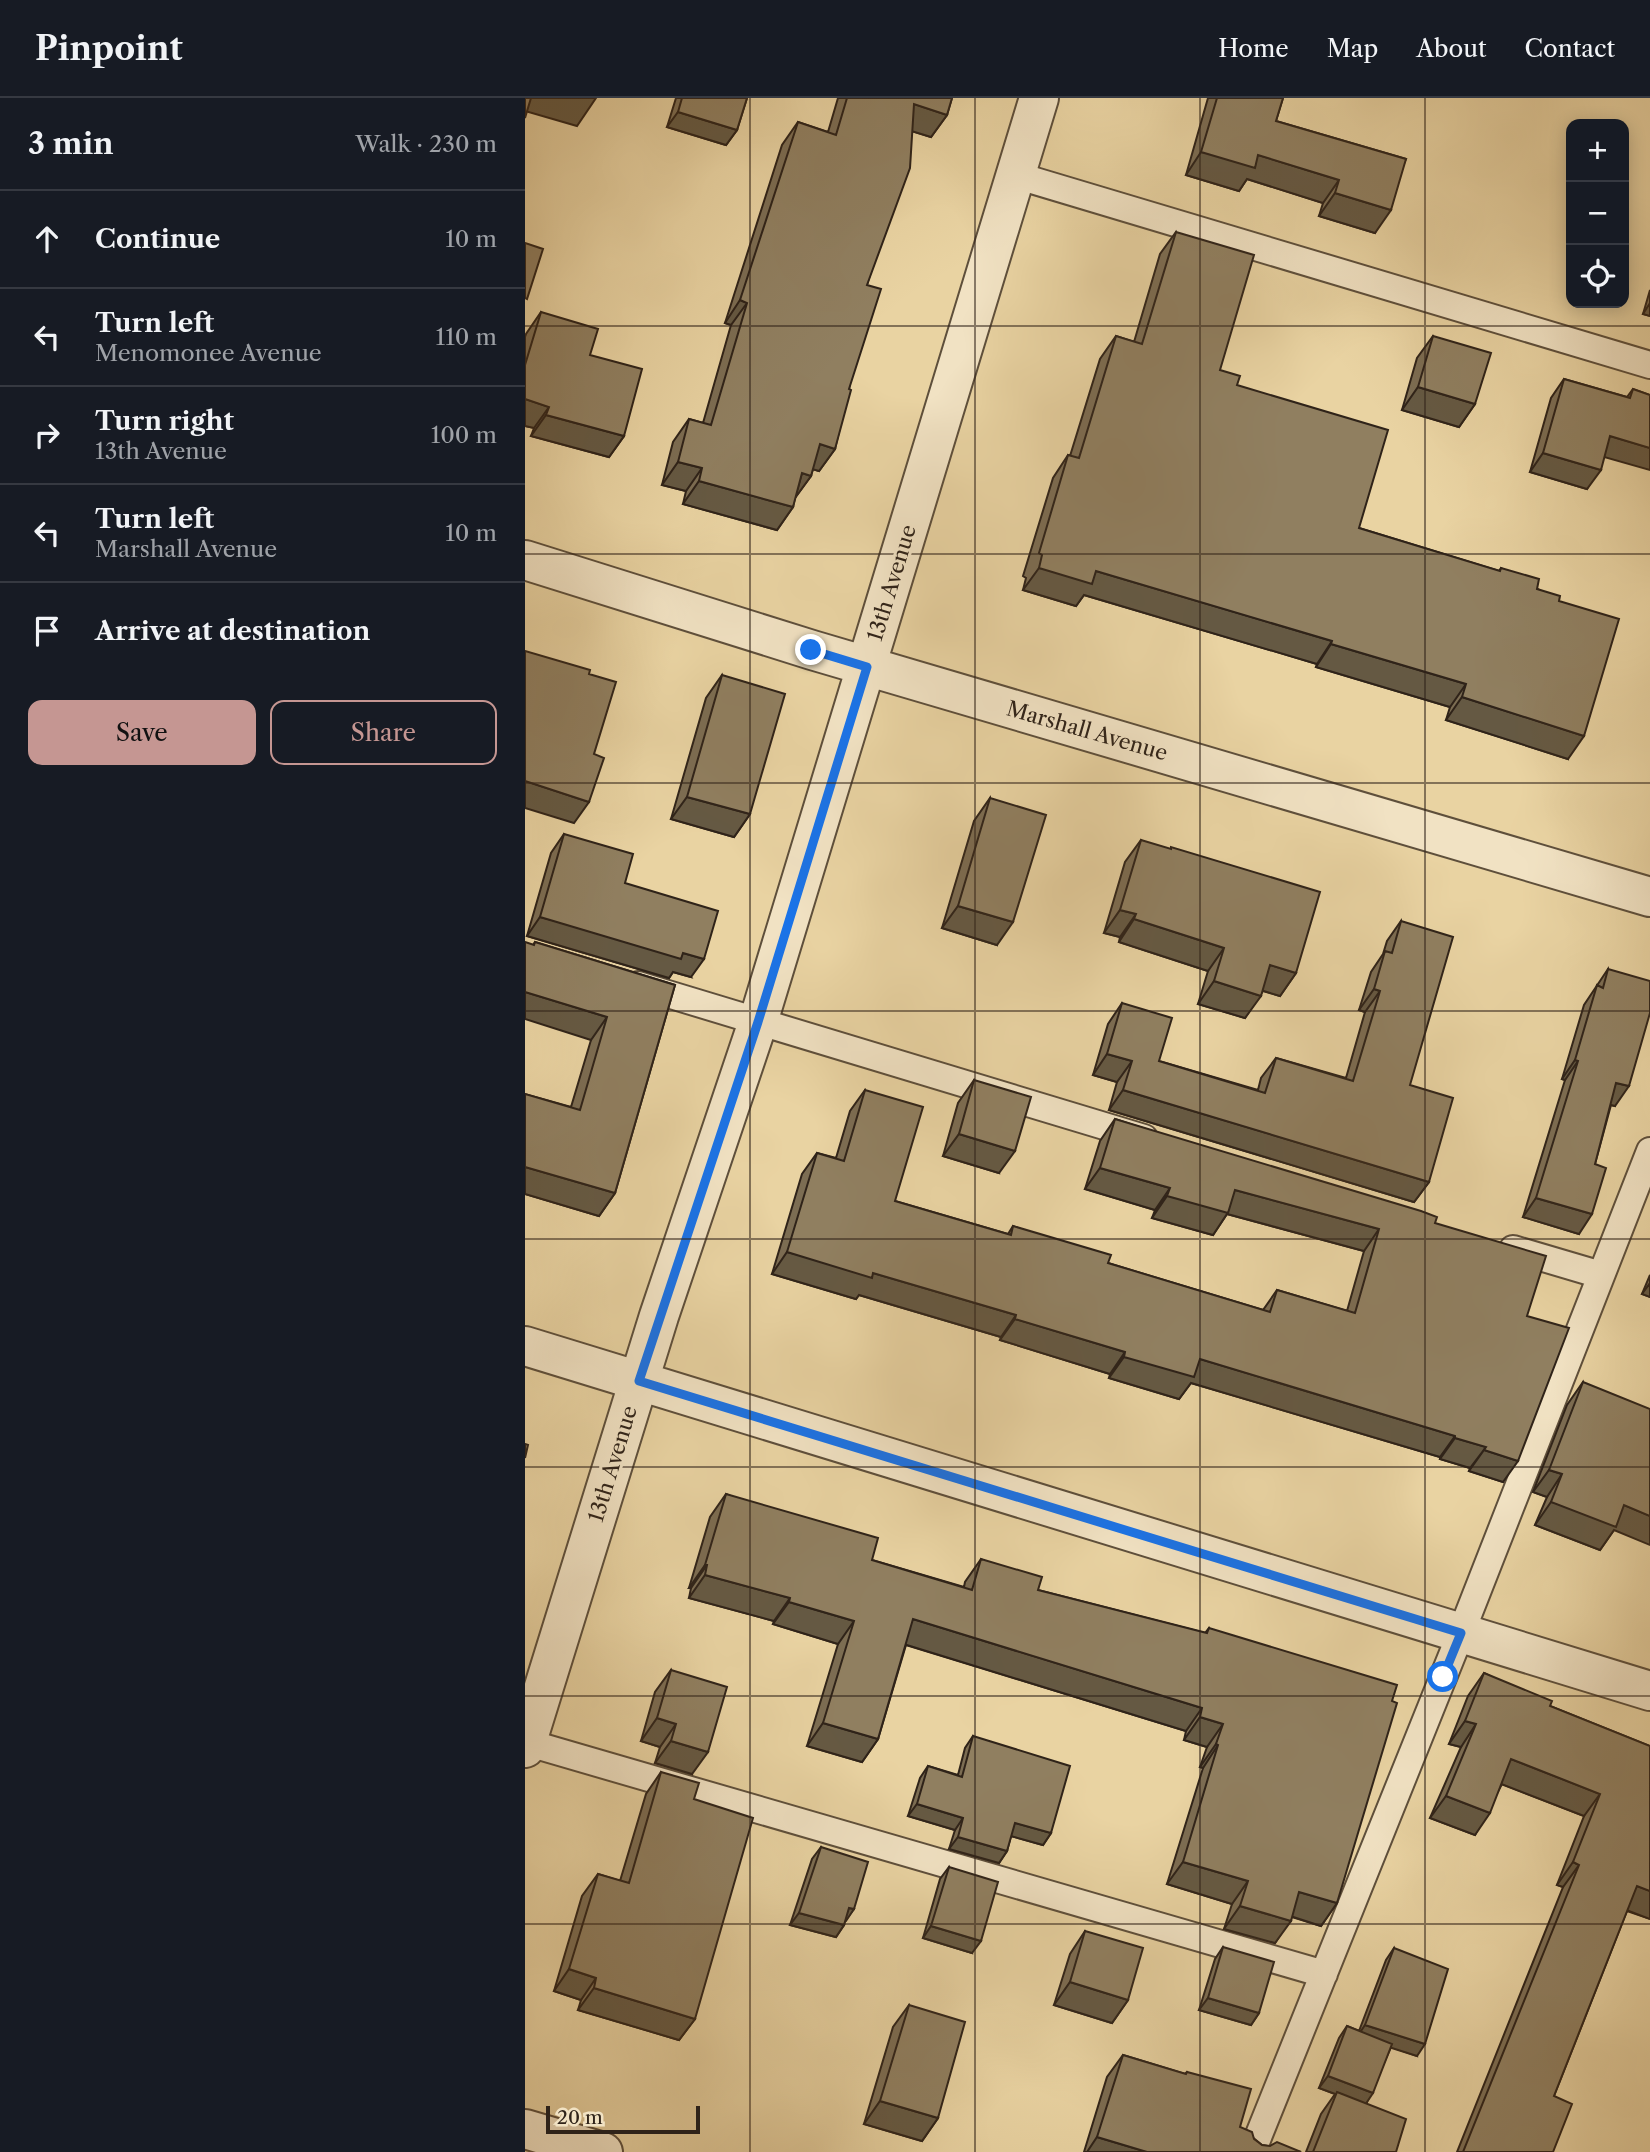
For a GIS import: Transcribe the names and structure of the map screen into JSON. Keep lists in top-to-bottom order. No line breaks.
{"streets":{"street":["13th Avenue","Marshall Avenue"]},"crossings":[["13th Avenue","Marshall Avenue"]],"scale_bar":"20 m","page":{"header":"Pinpoint","nav":["Home","Map","About","Contact"],"heading":["3 min","Walk · 230 m"],"map_buttons":["+","−"],"list":[["Continue","10 m"],["Turn left","Menomonee Avenue","110 m"],["Turn right","13th Avenue","100 m"],["Turn left","Marshall Avenue","10 m"],"Arrive at destination"],"buttons":["Save","Share"],"scale":"20 m"}}
